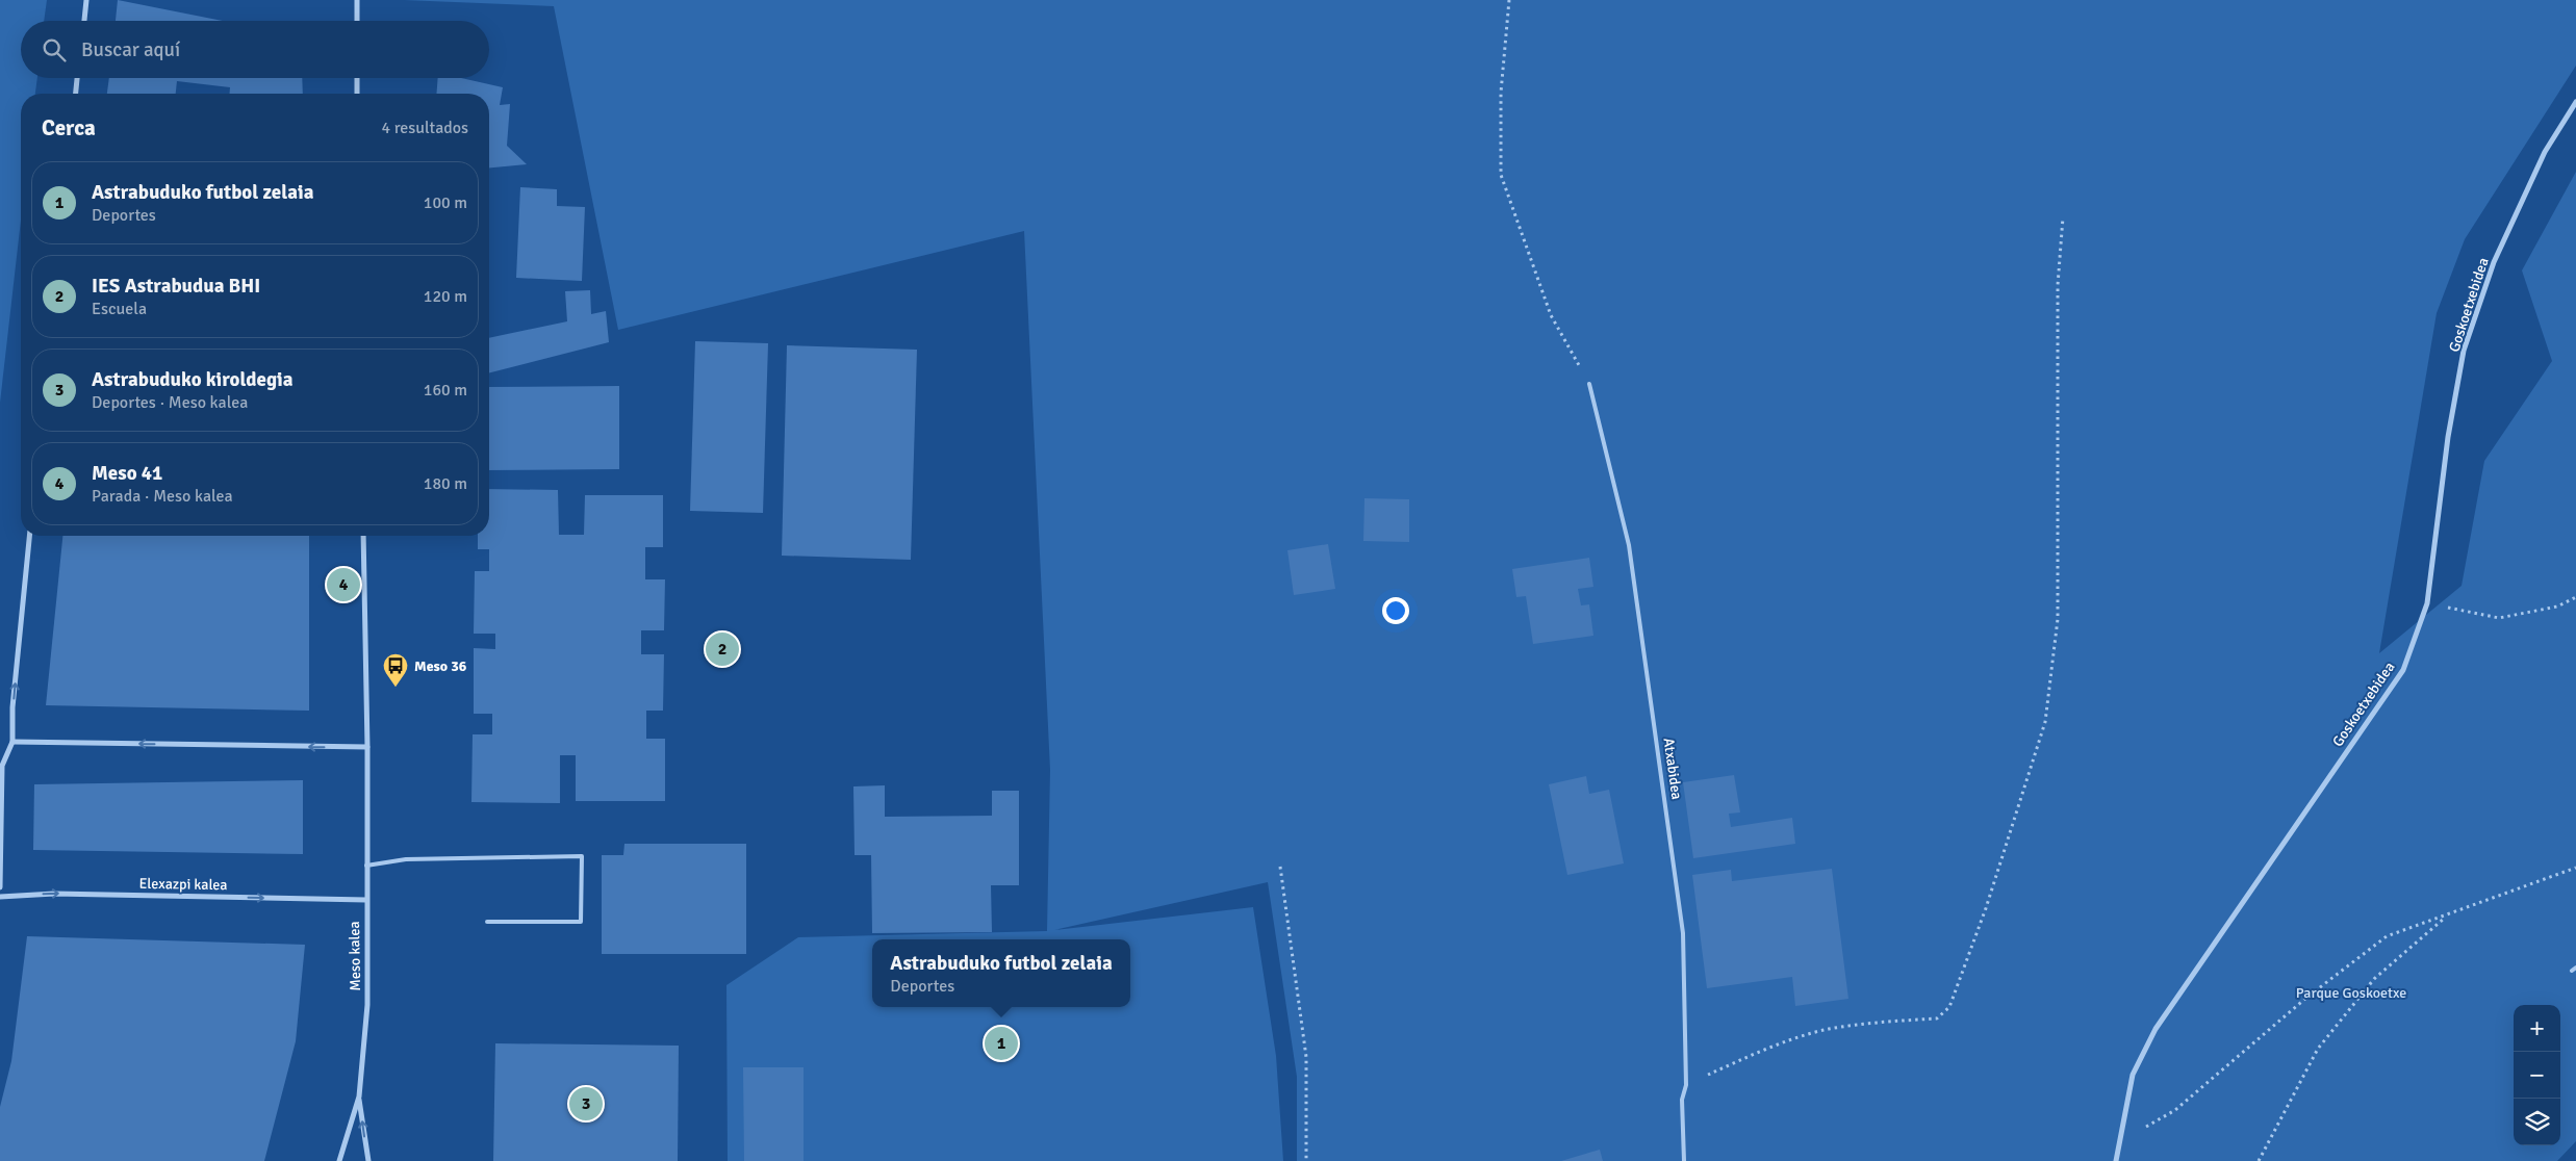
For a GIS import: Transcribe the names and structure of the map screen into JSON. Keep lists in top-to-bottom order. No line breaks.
{"streets":{"street":["Goskoetxebidea","Elexazpi kalea","Meso kalea"],"lane":["Atxabidea"]},"crossings":[["Elexazpi kalea","Meso kalea"]],"one_way":["Elexazpi kalea"],"parks":["Parque Goskoetxe"],"places":{"bus stop":["Meso 36"]},"page":{"search":"Buscar aquí","heading":["Cerca","4 resultados"],"list":[{"mark":"1","name":"Astrabuduko futbol zelaia","note":"Deportes","value":"100 m"},{"mark":"2","name":"IES Astrabudua BHI","note":"Escuela","value":"120 m"},{"mark":"3","name":"Astrabuduko kiroldegia","note":"Deportes · Meso kalea","value":"160 m"},{"mark":"4","name":"Meso 41","note":"Parada · Meso kalea","value":"180 m"}],"pins":["4","2","1","3"],"popup":["Astrabuduko futbol zelaia","Deportes"],"map_buttons":["+","−"]}}
